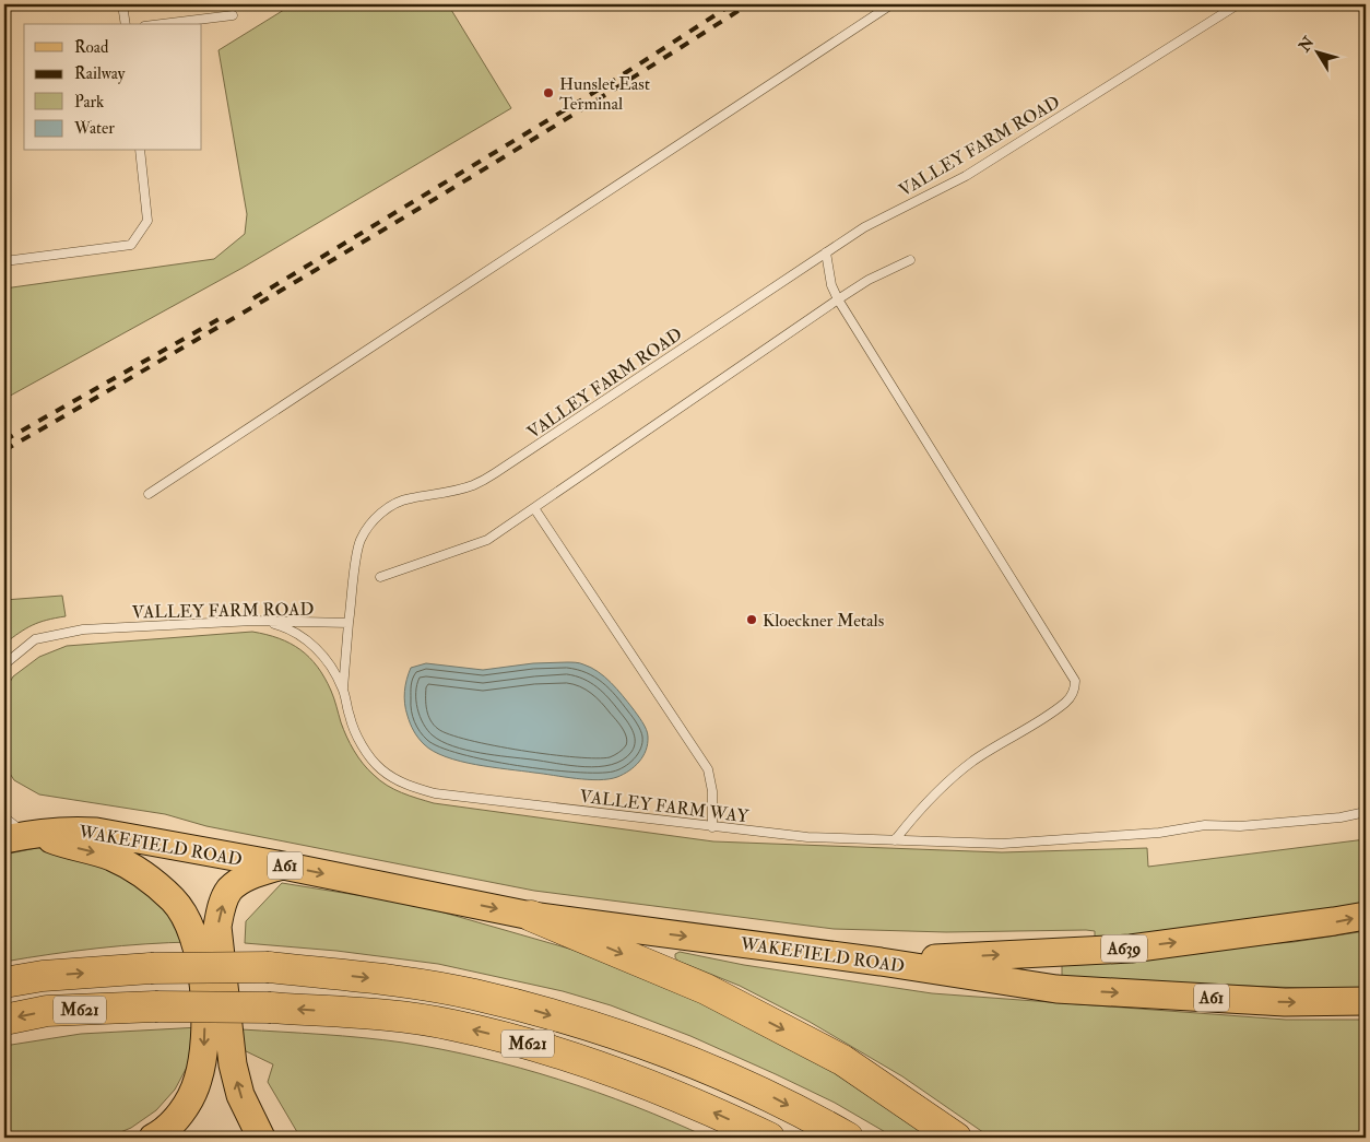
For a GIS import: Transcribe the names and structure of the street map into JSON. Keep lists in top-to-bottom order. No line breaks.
{"streets":{"highway":["M621"],"main road":["WAKEFIELD ROAD","A61","A639"],"lane":["VALLEY FARM ROAD","VALLEY FARM WAY"]},"crossings":[["VALLEY FARM ROAD","VALLEY FARM WAY"],["WAKEFIELD ROAD","A639"]],"places":["Hunslet East Terminal","Kloeckner Metals"],"legend":["Road","Railway","Park","Water"],"north":"top left"}
